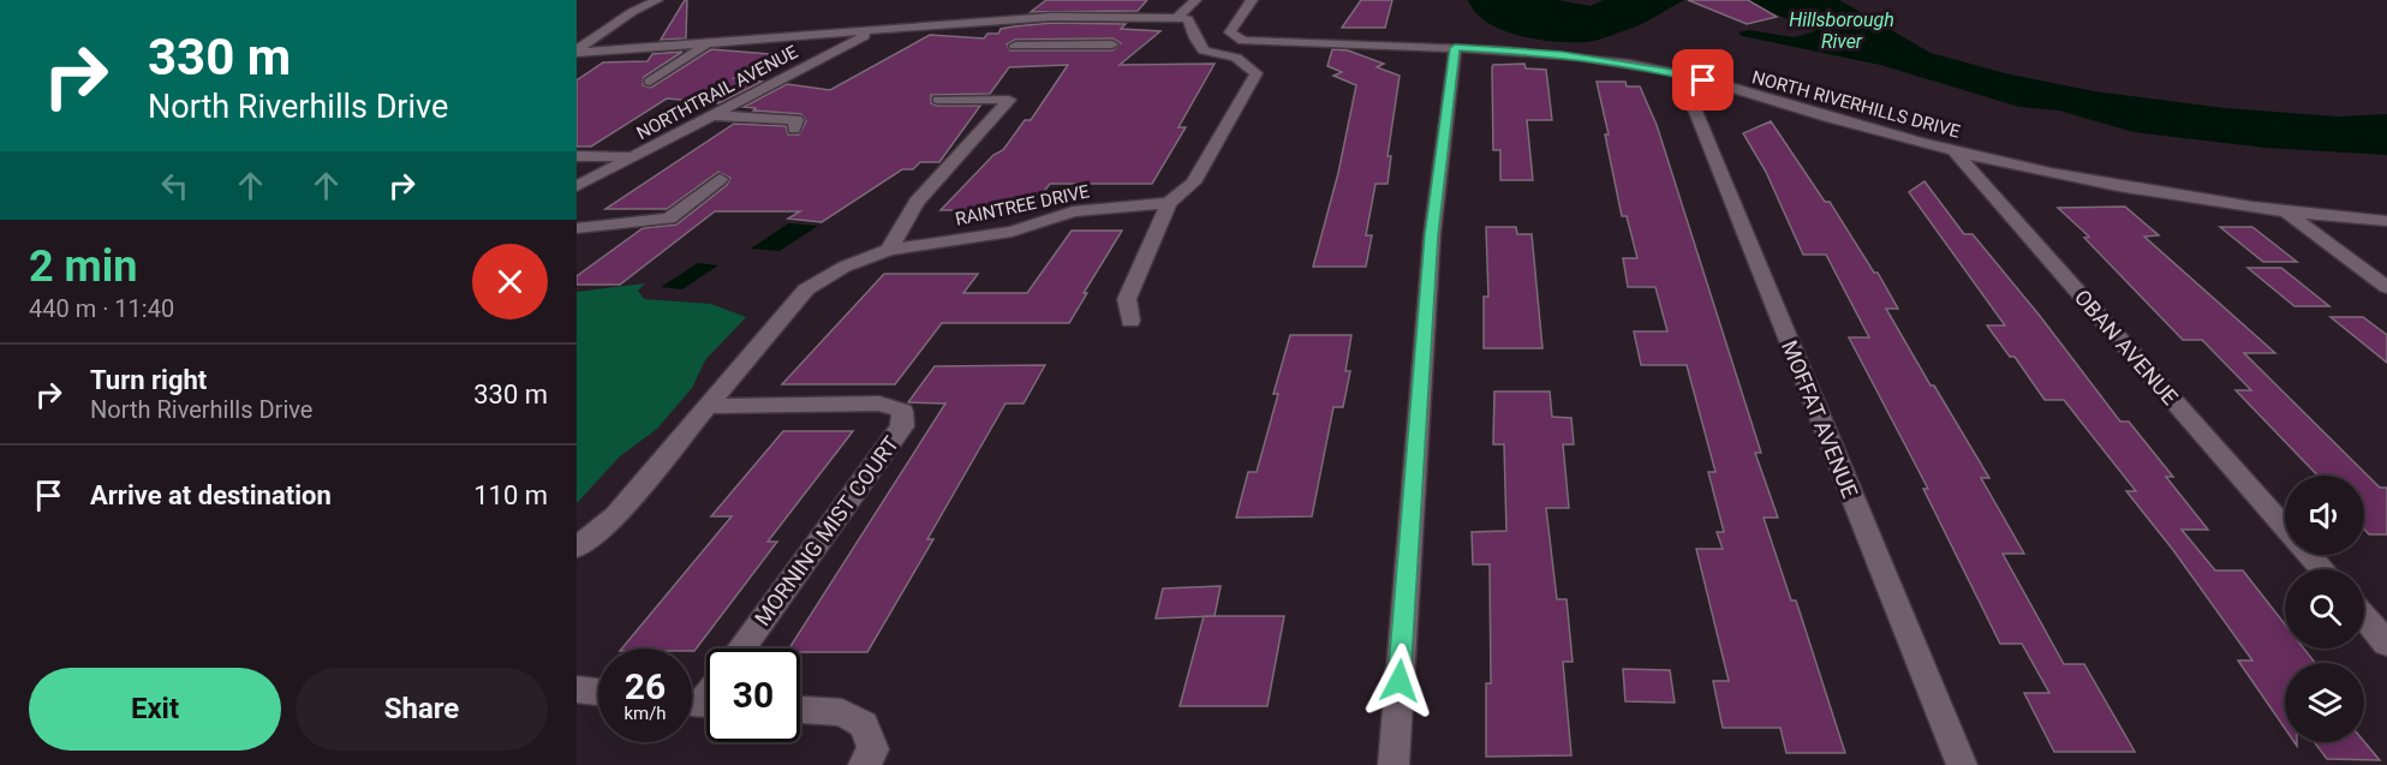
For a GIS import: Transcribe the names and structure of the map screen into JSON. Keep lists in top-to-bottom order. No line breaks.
{"streets":{"street":["NORTHTRAIL AVENUE","NORTH RIVERHILLS DRIVE","RAINTREE DRIVE","OBAN AVENUE","MOFFAT AVENUE","MORNING MIST COURT"]},"crossings":[["NORTH RIVERHILLS DRIVE","OBAN AVENUE"],["NORTH RIVERHILLS DRIVE","MOFFAT AVENUE"],["RAINTREE DRIVE","MORNING MIST COURT"]],"water":["Hillsborough River"],"page":{"turn":["330 m","North Riverhills Drive"],"heading":["2 min","440 m · 11:40"],"list":[{"name":"Turn right","note":"North Riverhills Drive","value":"330 m"},{"name":"Arrive at destination","value":"110 m"}],"speed":"26 km/h","limit":"30","buttons":["Exit","Share"]}}
